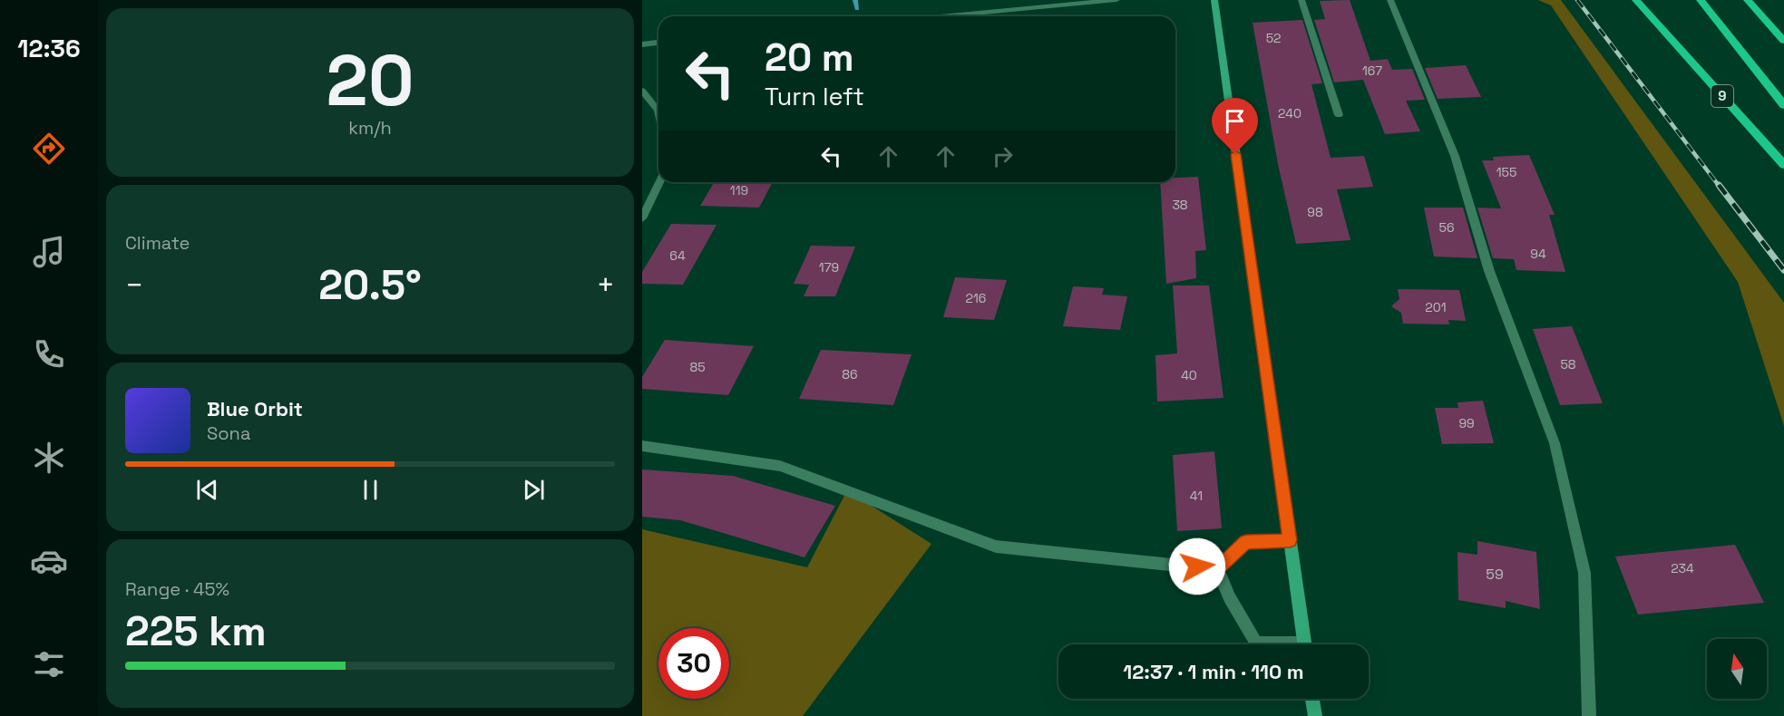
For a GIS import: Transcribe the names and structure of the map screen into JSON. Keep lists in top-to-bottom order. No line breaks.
{"streets":{"main road":["9"]},"house_numbers":["52","167","240","155","119","38","98","56","94","64","179","216","201","58","85","86","40","99","41","234","59"],"north":"top","page":{"tabs":"12:36","tile":[["20","km/h"],"Climate",["Range · 45%","225 km"]],"turn":["20 m","Turn left"],"heat":["−","20.5°","+"],"song":["Blue Orbit","Sona"],"limit":"30","trip":"12:37 · 1 min · 110 m"}}
